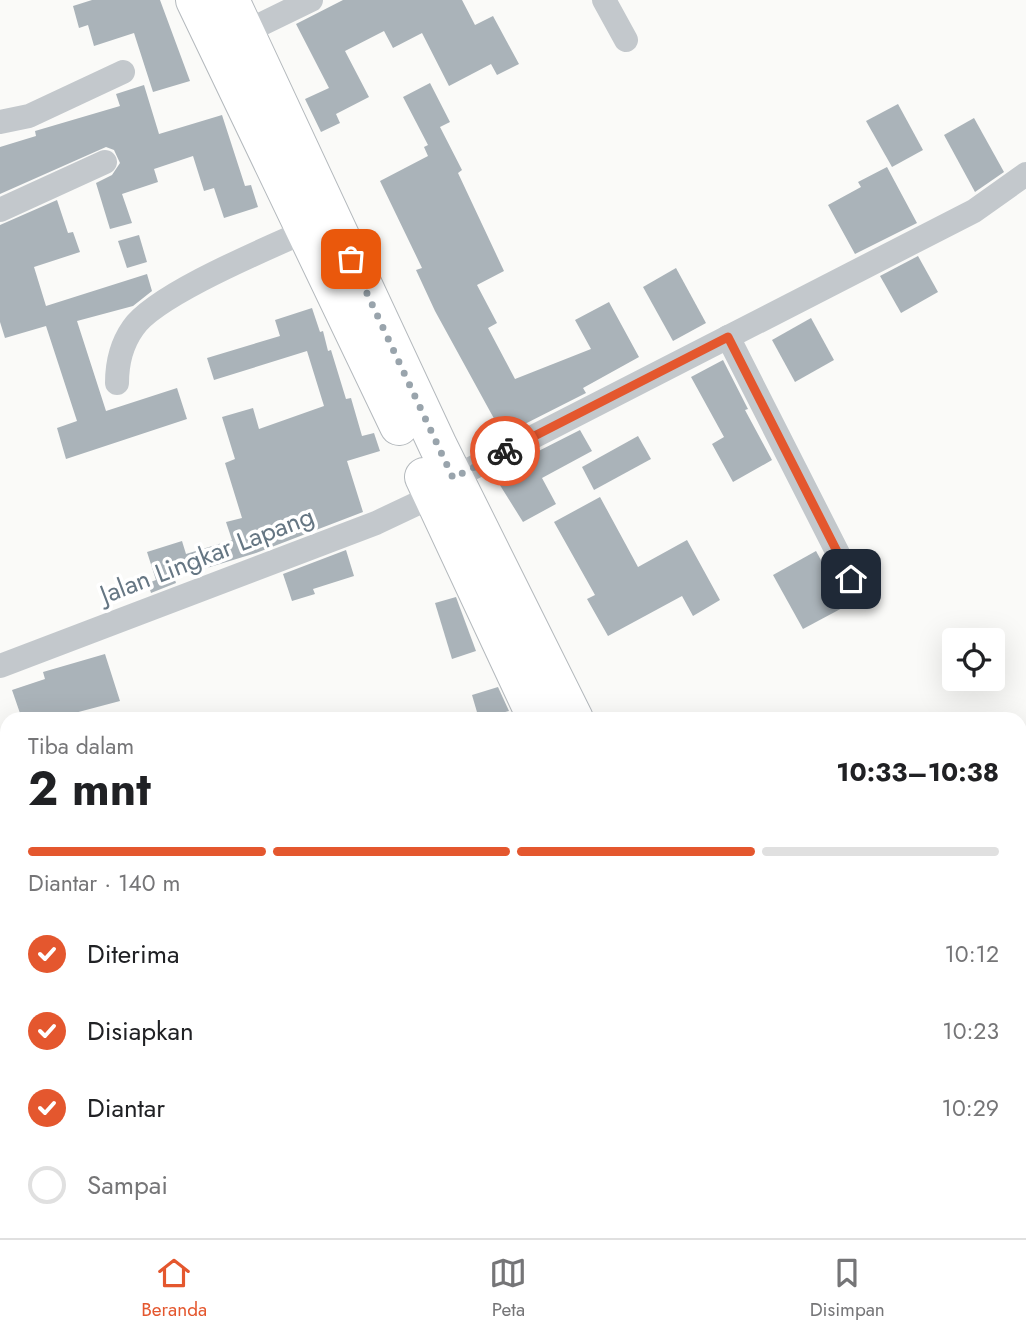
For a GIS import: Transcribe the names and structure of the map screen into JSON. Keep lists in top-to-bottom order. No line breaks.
{"streets":{"street":["Jalan Lingkar Lapang"]},"page":{"heading":["2 mnt","Tiba dalam","10:33–10:38"],"bar":"Diantar · 140 m","list":[["Diterima","10:12"],["Disiapkan","10:23"],["Diantar","10:29"],"Sampai"],"tabs":["Beranda","Peta","Disimpan"]}}
